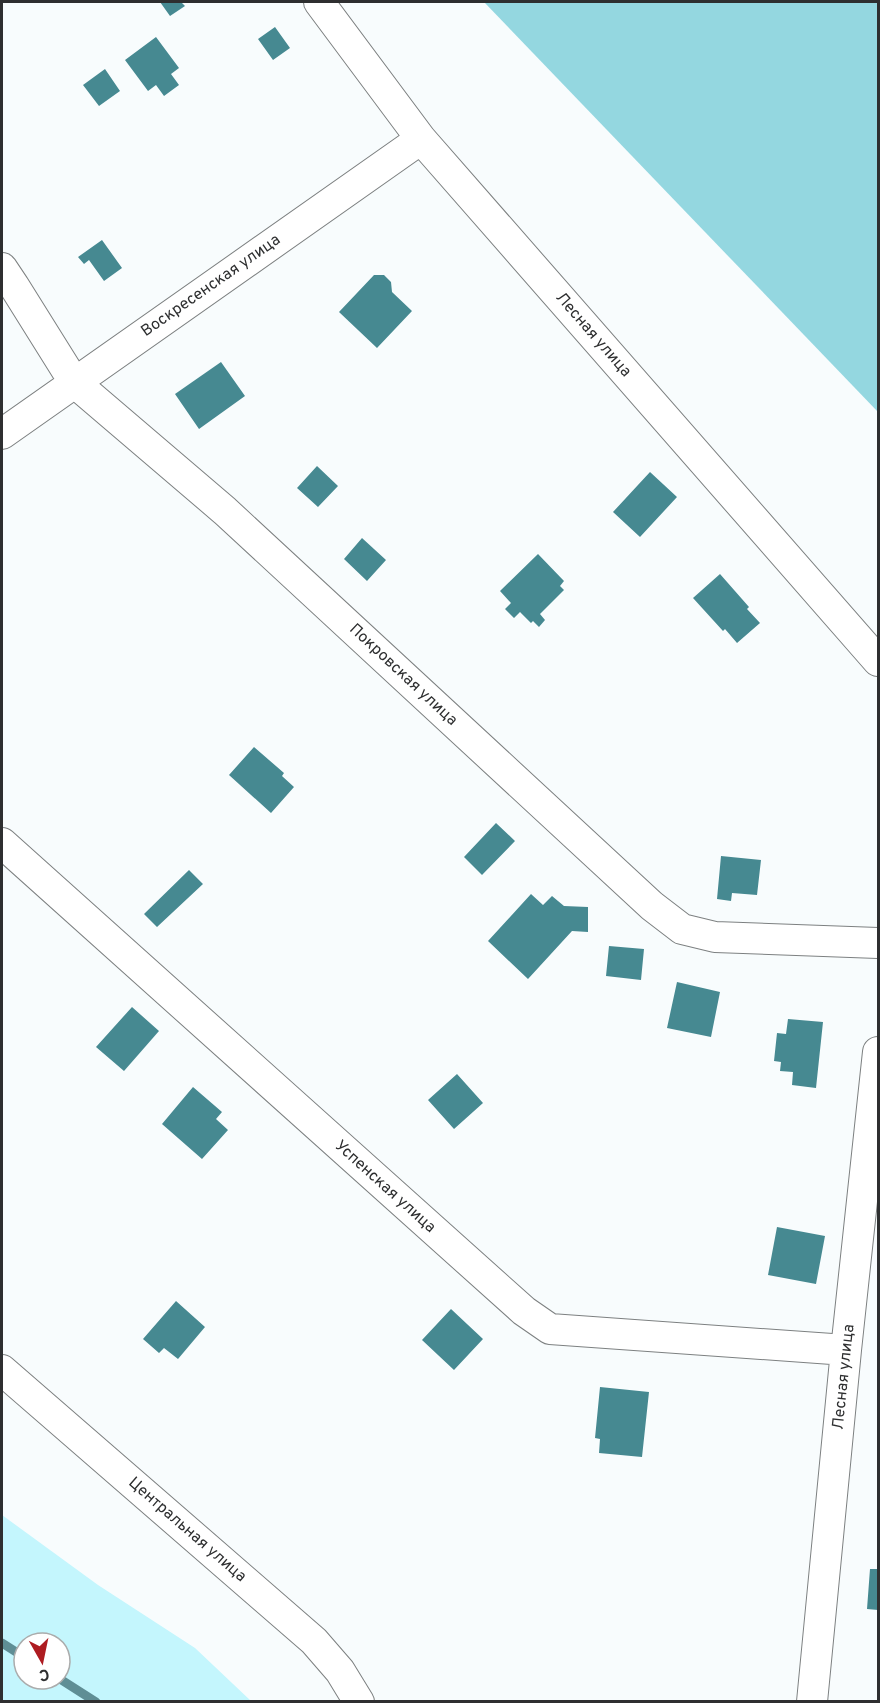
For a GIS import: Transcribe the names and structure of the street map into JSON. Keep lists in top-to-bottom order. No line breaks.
{"streets":{"street":["Воскресенская улица","Лесная улица","Покровская улица","Успенская улица","Центральная улица"]},"crossings":[["Воскресенская улица","Лесная улица"],["Воскресенская улица","Покровская улица"],["Лесная улица","Успенская улица"]],"north":"bottom"}
